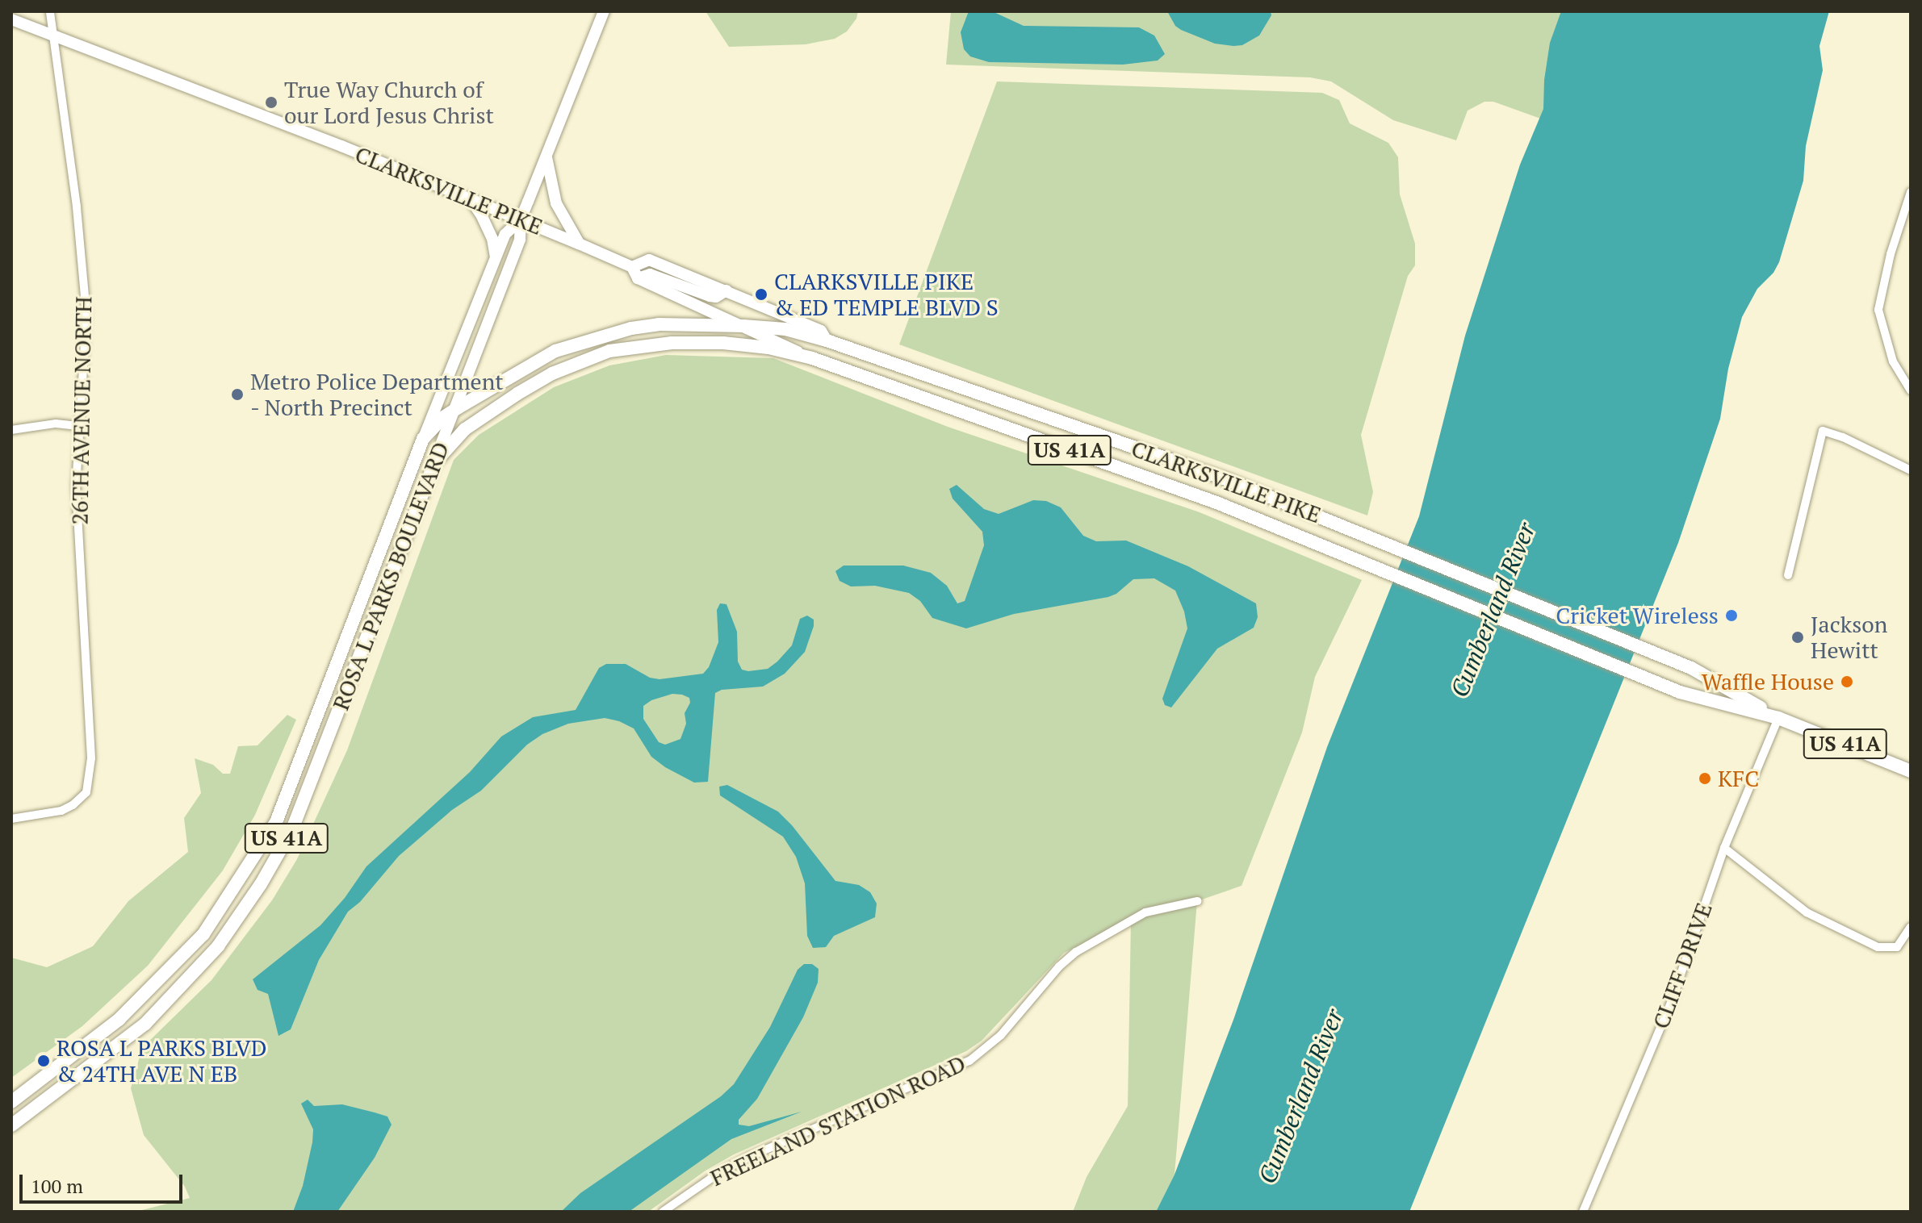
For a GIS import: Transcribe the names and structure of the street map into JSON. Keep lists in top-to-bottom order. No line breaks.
{"streets":{"main road":["CLARKSVILLE PIKE","US 41A","ROSA L PARKS BOULEVARD"],"street":["26TH AVENUE NORTH","CLIFF DRIVE","FREELAND STATION ROAD"]},"crossings":[["CLARKSVILLE PIKE","26TH AVENUE NORTH"],["CLARKSVILLE PIKE","US 41A"],["CLARKSVILLE PIKE","ROSA L PARKS BOULEVARD"],["CLARKSVILLE PIKE","CLIFF DRIVE"],["US 41A","ROSA L PARKS BOULEVARD"]],"water":["Cumberland River"],"places":["True Way Church of our Lord Jesus Christ","CLARKSVILLE PIKE & ED TEMPLE BLVD S","Metro Police Department - North Precinct","Cricket Wireless","Jackson Hewitt","Waffle House","KFC","ROSA L PARKS BLVD & 24TH AVE N EB"],"scale_bar":"100 m"}
